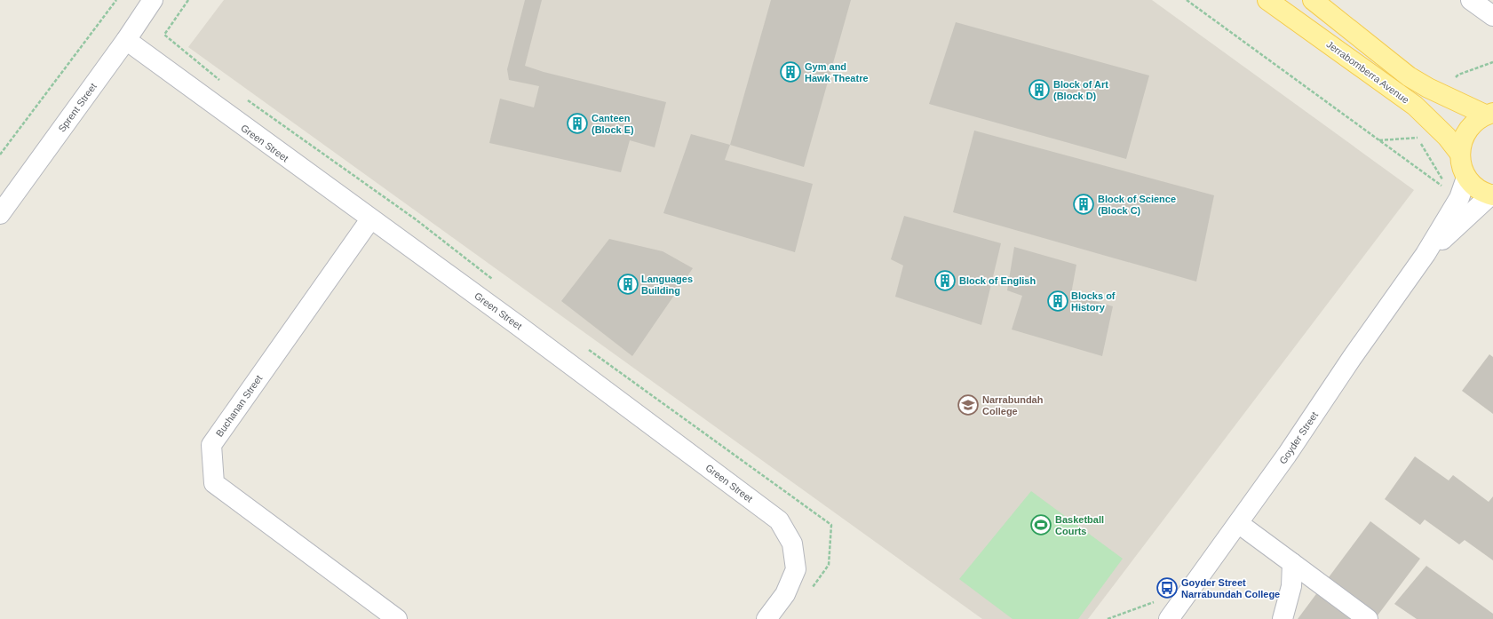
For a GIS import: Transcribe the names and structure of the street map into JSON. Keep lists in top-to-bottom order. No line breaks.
{"streets":{"main road":["Jerrabomberra Avenue"],"street":["Sprent Street","Green Street","Buchanan Street","Goyder Street"]},"crossings":[["Sprent Street","Green Street"],["Green Street","Buchanan Street"]],"places":{"building":["Gym and Hawk Theatre","Block of Art (Block D)","Canteen (Block E)","Block of Science (Block C)","Block of English","Languages Building","Blocks of History"],"school or university":["Narrabundah College"],"sports":["Basketball Courts"],"bus stop":["Goyder Street Narrabundah College"]}}
